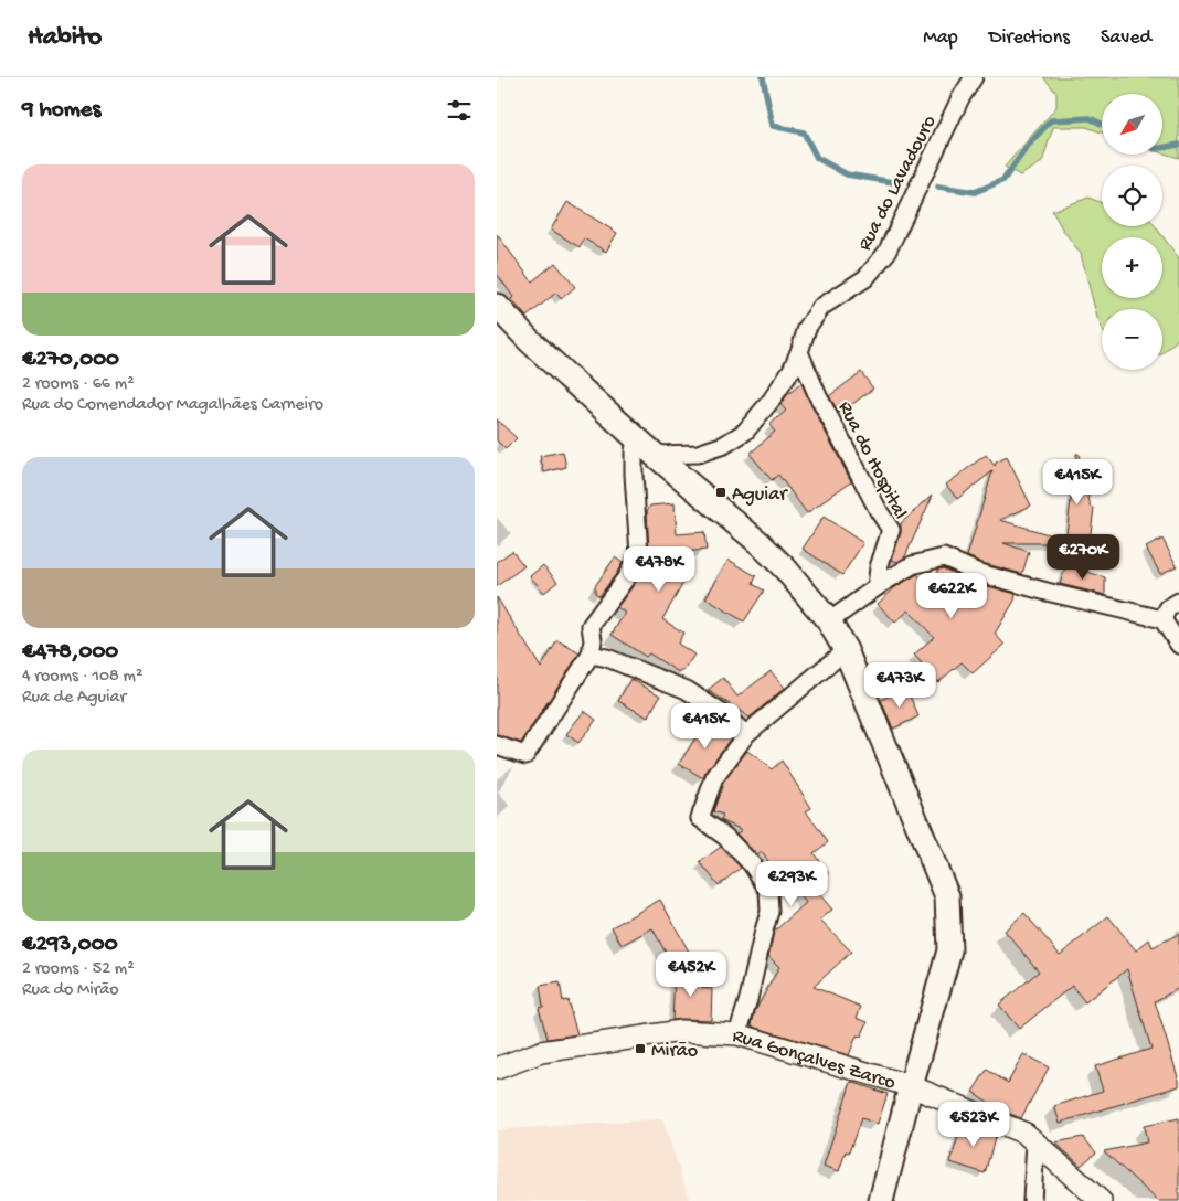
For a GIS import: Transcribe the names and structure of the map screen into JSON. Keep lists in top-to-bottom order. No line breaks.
{"streets":{"street":["Rua do Lavadouro","Rua do Hospital","Rua Gonçalves Zarco"]},"crossings":[["Rua do Lavadouro","Rua do Hospital"]],"places":{"transit":["Aguiar","Mirão"]},"north":"bottom left","page":{"header":"Habito","nav":["Map","Directions","Saved"],"heading":"9 homes","map_buttons":["+","−"],"list":[{"name":"€270,000","note":"2 rooms · 66 m² · Rua do Comendador Magalhães Carneiro"},{"name":"€478,000","note":"4 rooms · 108 m² · Rua de Aguiar"},{"name":"€293,000","note":"2 rooms · 52 m² · Rua do Mirão"}],"price":["€415K","€270K","€478K","€622K","€473K","€415K","€293K","€452K","€523K"]}}
